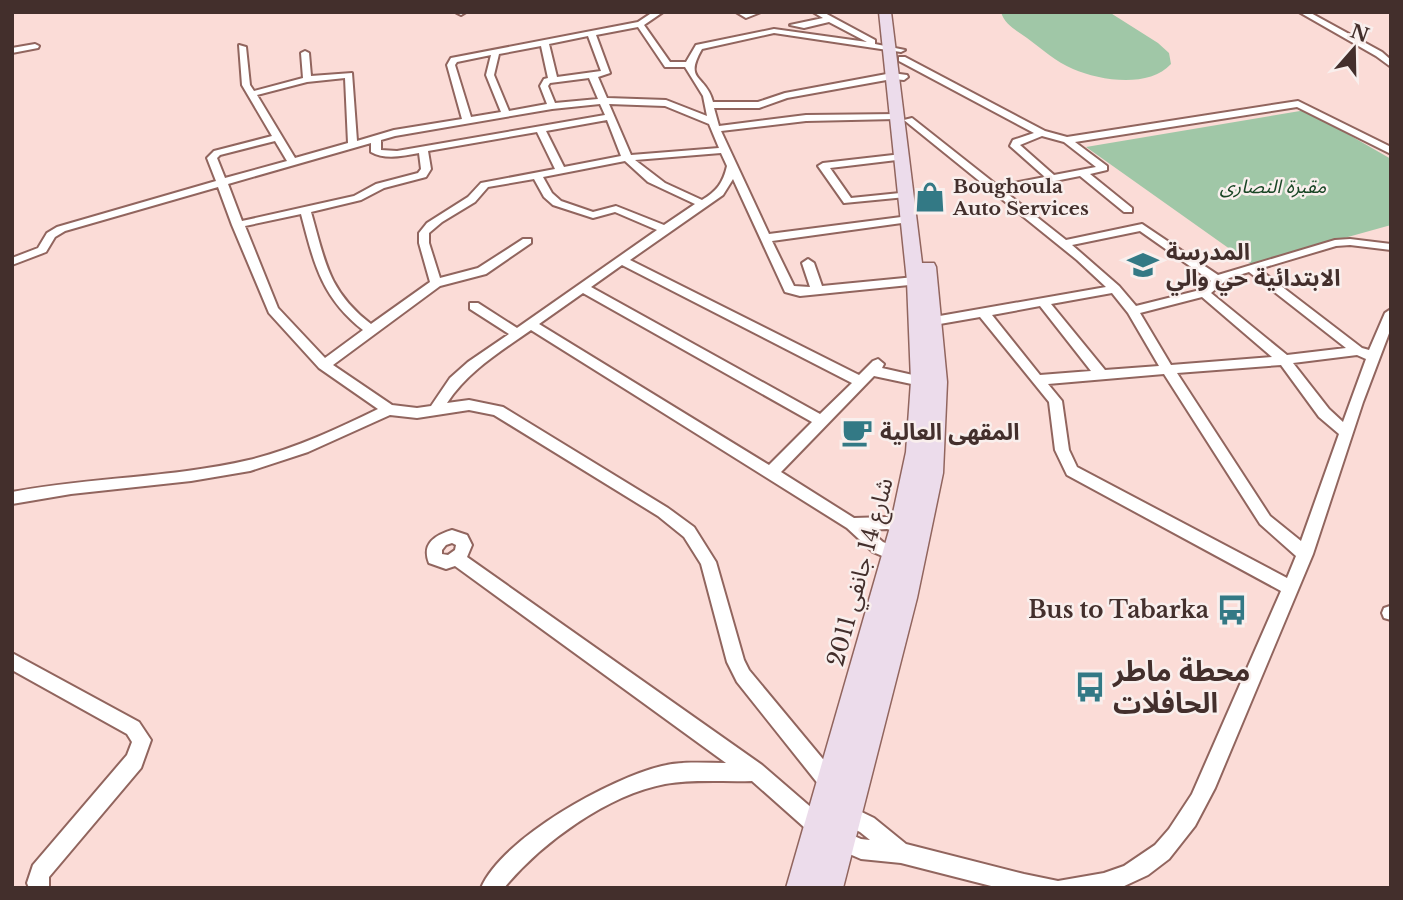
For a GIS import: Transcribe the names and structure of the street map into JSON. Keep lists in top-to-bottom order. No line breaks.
{"streets":{"main road":["شارع 14 جانفي 2011"]},"parks":["مقبرة النصارى"],"places":{"shop":["Boughoula Auto Services"],"school or university":["المدرسة الابتدائية حي والي"],"cafe":["المقهى العالية"],"bus stop":["Bus to Tabarka","محطة ماطر الحافلات"]},"north":"top"}
